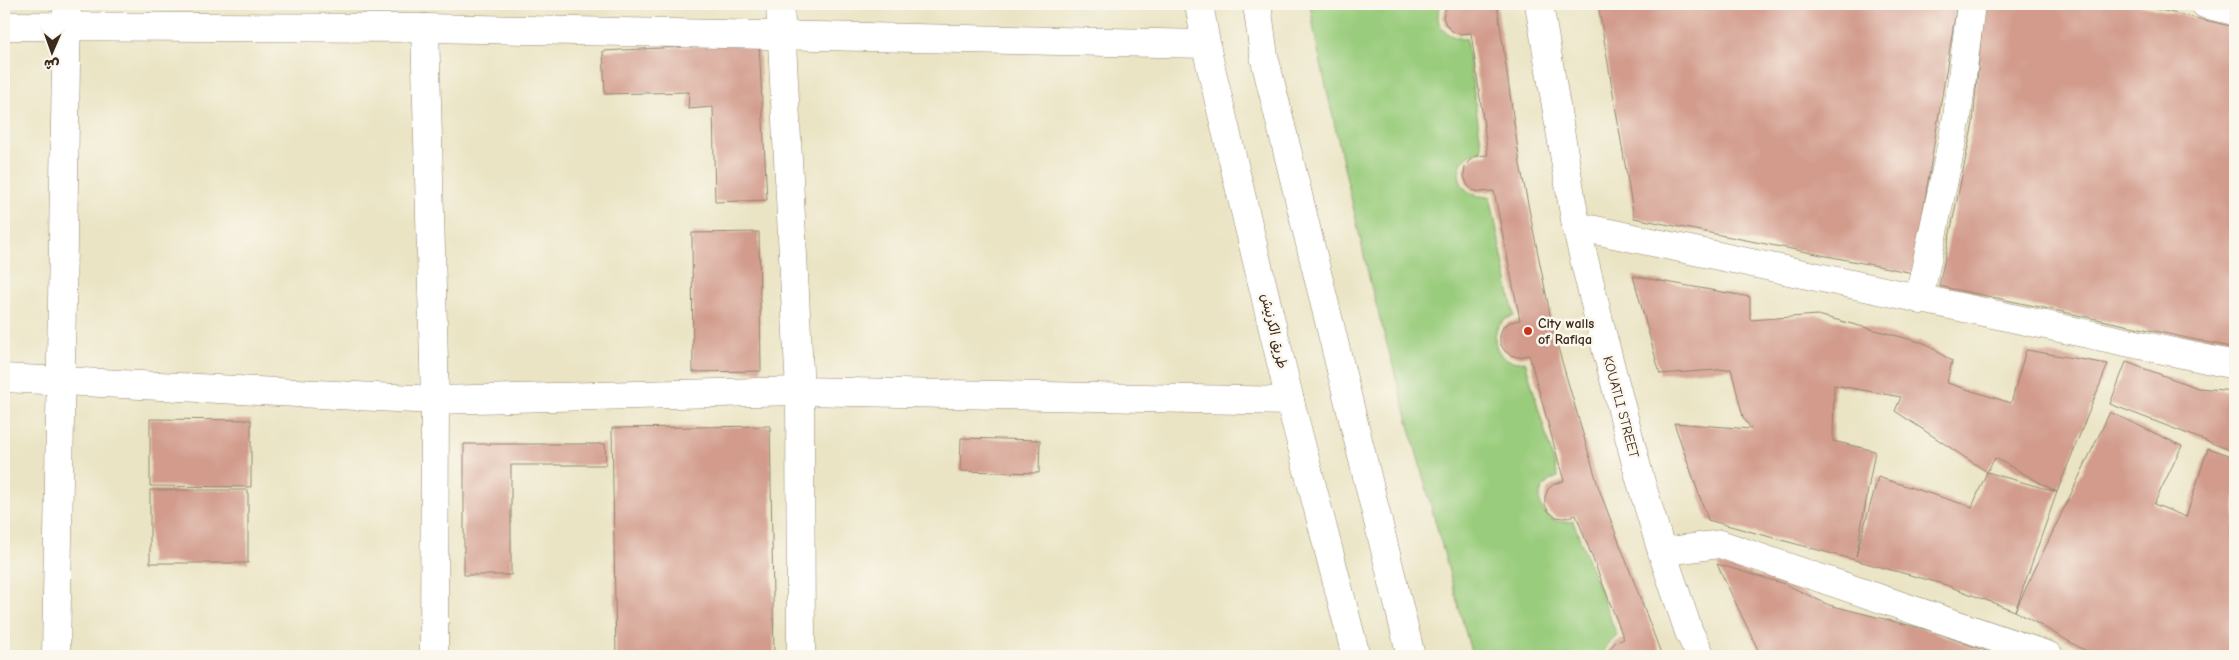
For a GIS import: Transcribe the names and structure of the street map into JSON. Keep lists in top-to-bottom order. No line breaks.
{"streets":{"street":["طريق الكرنيش","KOUATLI STREET"]},"places":["City walls of Rafiqa"],"north":"bottom"}
